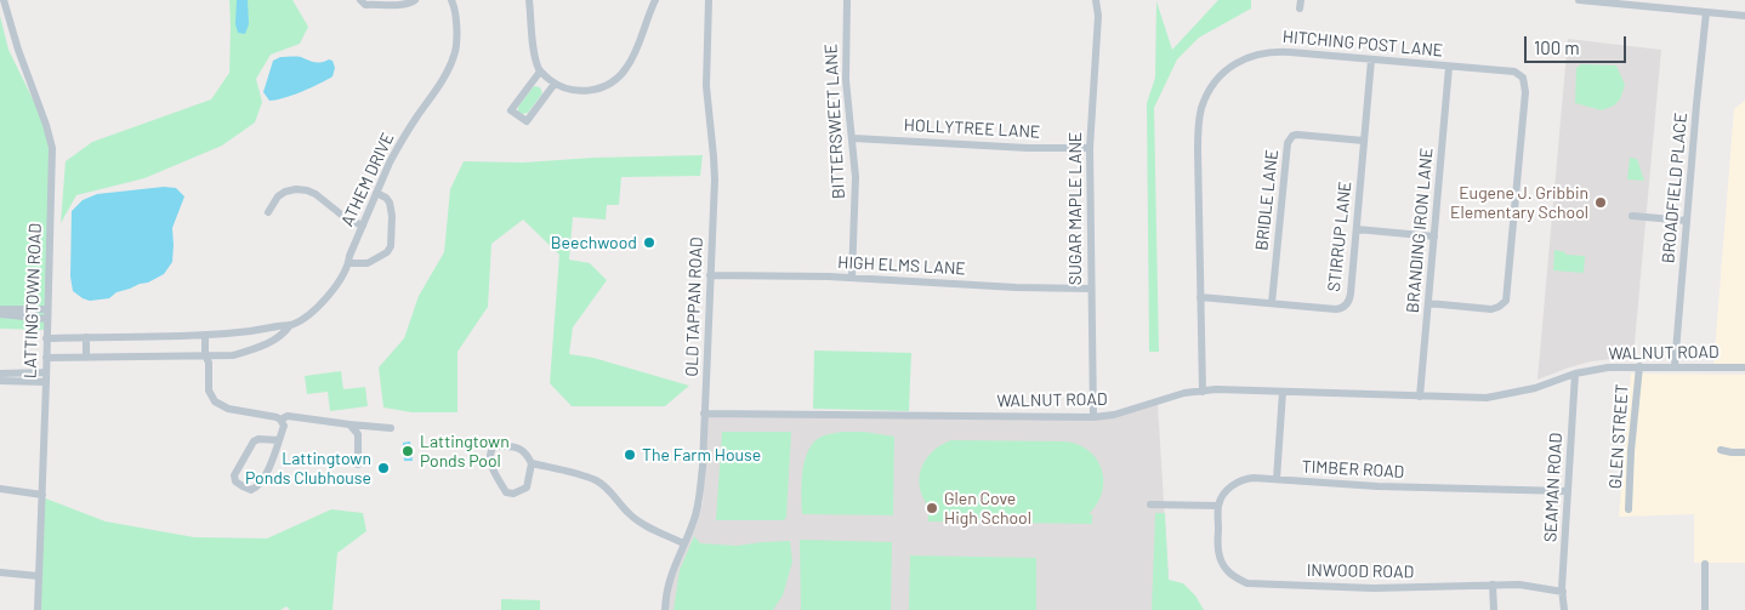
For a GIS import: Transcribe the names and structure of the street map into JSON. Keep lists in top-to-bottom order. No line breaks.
{"streets":{"street":["HITCHING POST LANE","BITTERSWEET LANE","HOLLYTREE LANE","ATHEM DRIVE","BROADFIELD PLACE","BRIDLE LANE","SUGAR MAPLE LANE","BRANDING IRON LANE","STIRRUP LANE","HIGH ELMS LANE","LATTINGTOWN ROAD","OLD TAPPAN ROAD","WALNUT ROAD","GLEN STREET","TIMBER ROAD","SEAMAN ROAD","INWOOD ROAD"]},"crossings":[["HITCHING POST LANE","BRANDING IRON LANE"],["HITCHING POST LANE","STIRRUP LANE"],["HITCHING POST LANE","WALNUT ROAD"],["BITTERSWEET LANE","HOLLYTREE LANE"],["BITTERSWEET LANE","HIGH ELMS LANE"],["HOLLYTREE LANE","SUGAR MAPLE LANE"],["ATHEM DRIVE","LATTINGTOWN ROAD"],["BROADFIELD PLACE","WALNUT ROAD"],["BRIDLE LANE","STIRRUP LANE"],["SUGAR MAPLE LANE","HIGH ELMS LANE"],["SUGAR MAPLE LANE","WALNUT ROAD"],["BRANDING IRON LANE","WALNUT ROAD"],["HIGH ELMS LANE","OLD TAPPAN ROAD"],["OLD TAPPAN ROAD","WALNUT ROAD"],["WALNUT ROAD","GLEN STREET"],["WALNUT ROAD","SEAMAN ROAD"],["TIMBER ROAD","SEAMAN ROAD"],["TIMBER ROAD","INWOOD ROAD"],["SEAMAN ROAD","INWOOD ROAD"]],"places":["Eugene J. Gribbin Elementary School","Beechwood","Lattingtown Ponds Pool","The Farm House","Lattingtown Ponds Clubhouse","Glen Cove High School"],"scale_bar":"100 m"}
